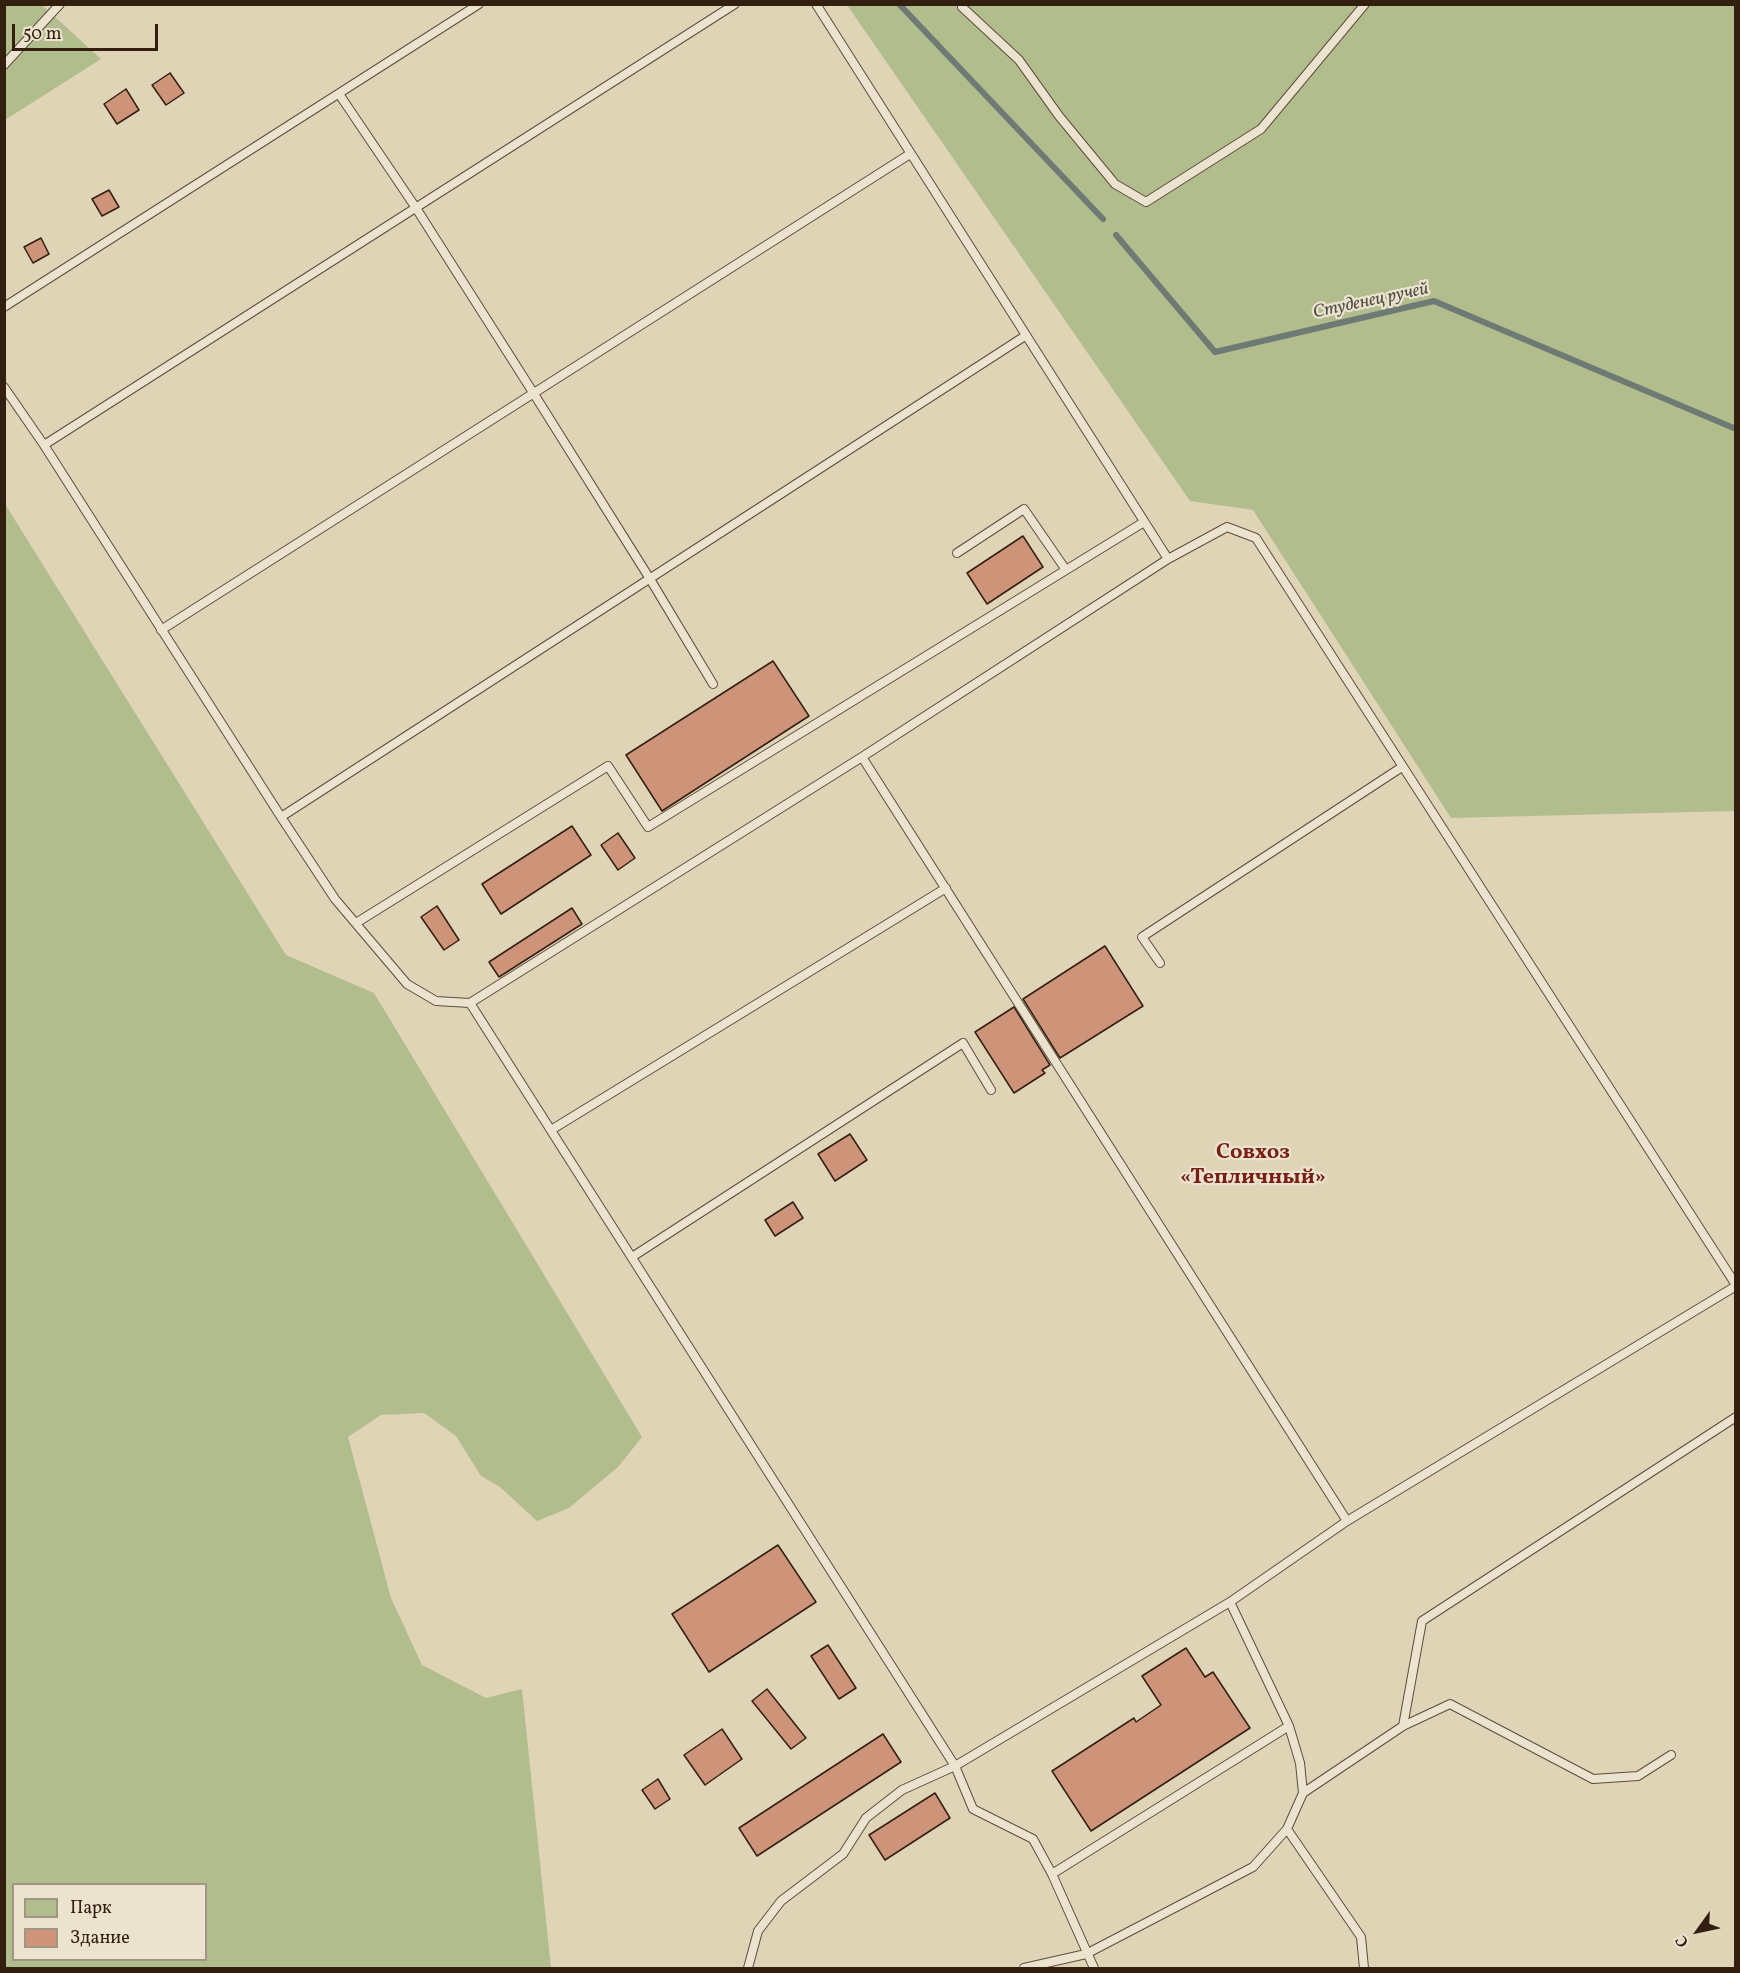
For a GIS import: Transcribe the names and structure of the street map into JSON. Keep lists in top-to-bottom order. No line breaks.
{"districts":["Совхоз «Тепличный»"],"water":["Студенец ручей"],"legend":["Парк","Здание"],"scale_bar":"50 m","north":"bottom left"}
